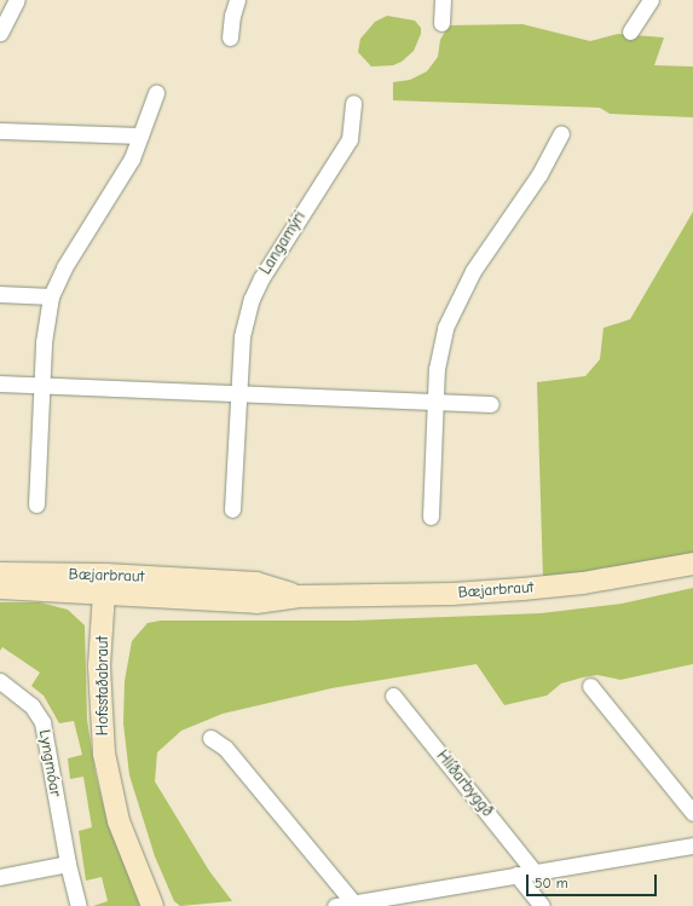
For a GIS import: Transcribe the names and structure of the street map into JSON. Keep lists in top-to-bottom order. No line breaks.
{"streets":{"street":["Langamýri","Bæjarbraut","Hofsstaðabraut","Lyngmóar","Hlíðarbyggð"]},"crossings":[["Bæjarbraut","Hofsstaðabraut"]],"scale_bar":"50 m"}
